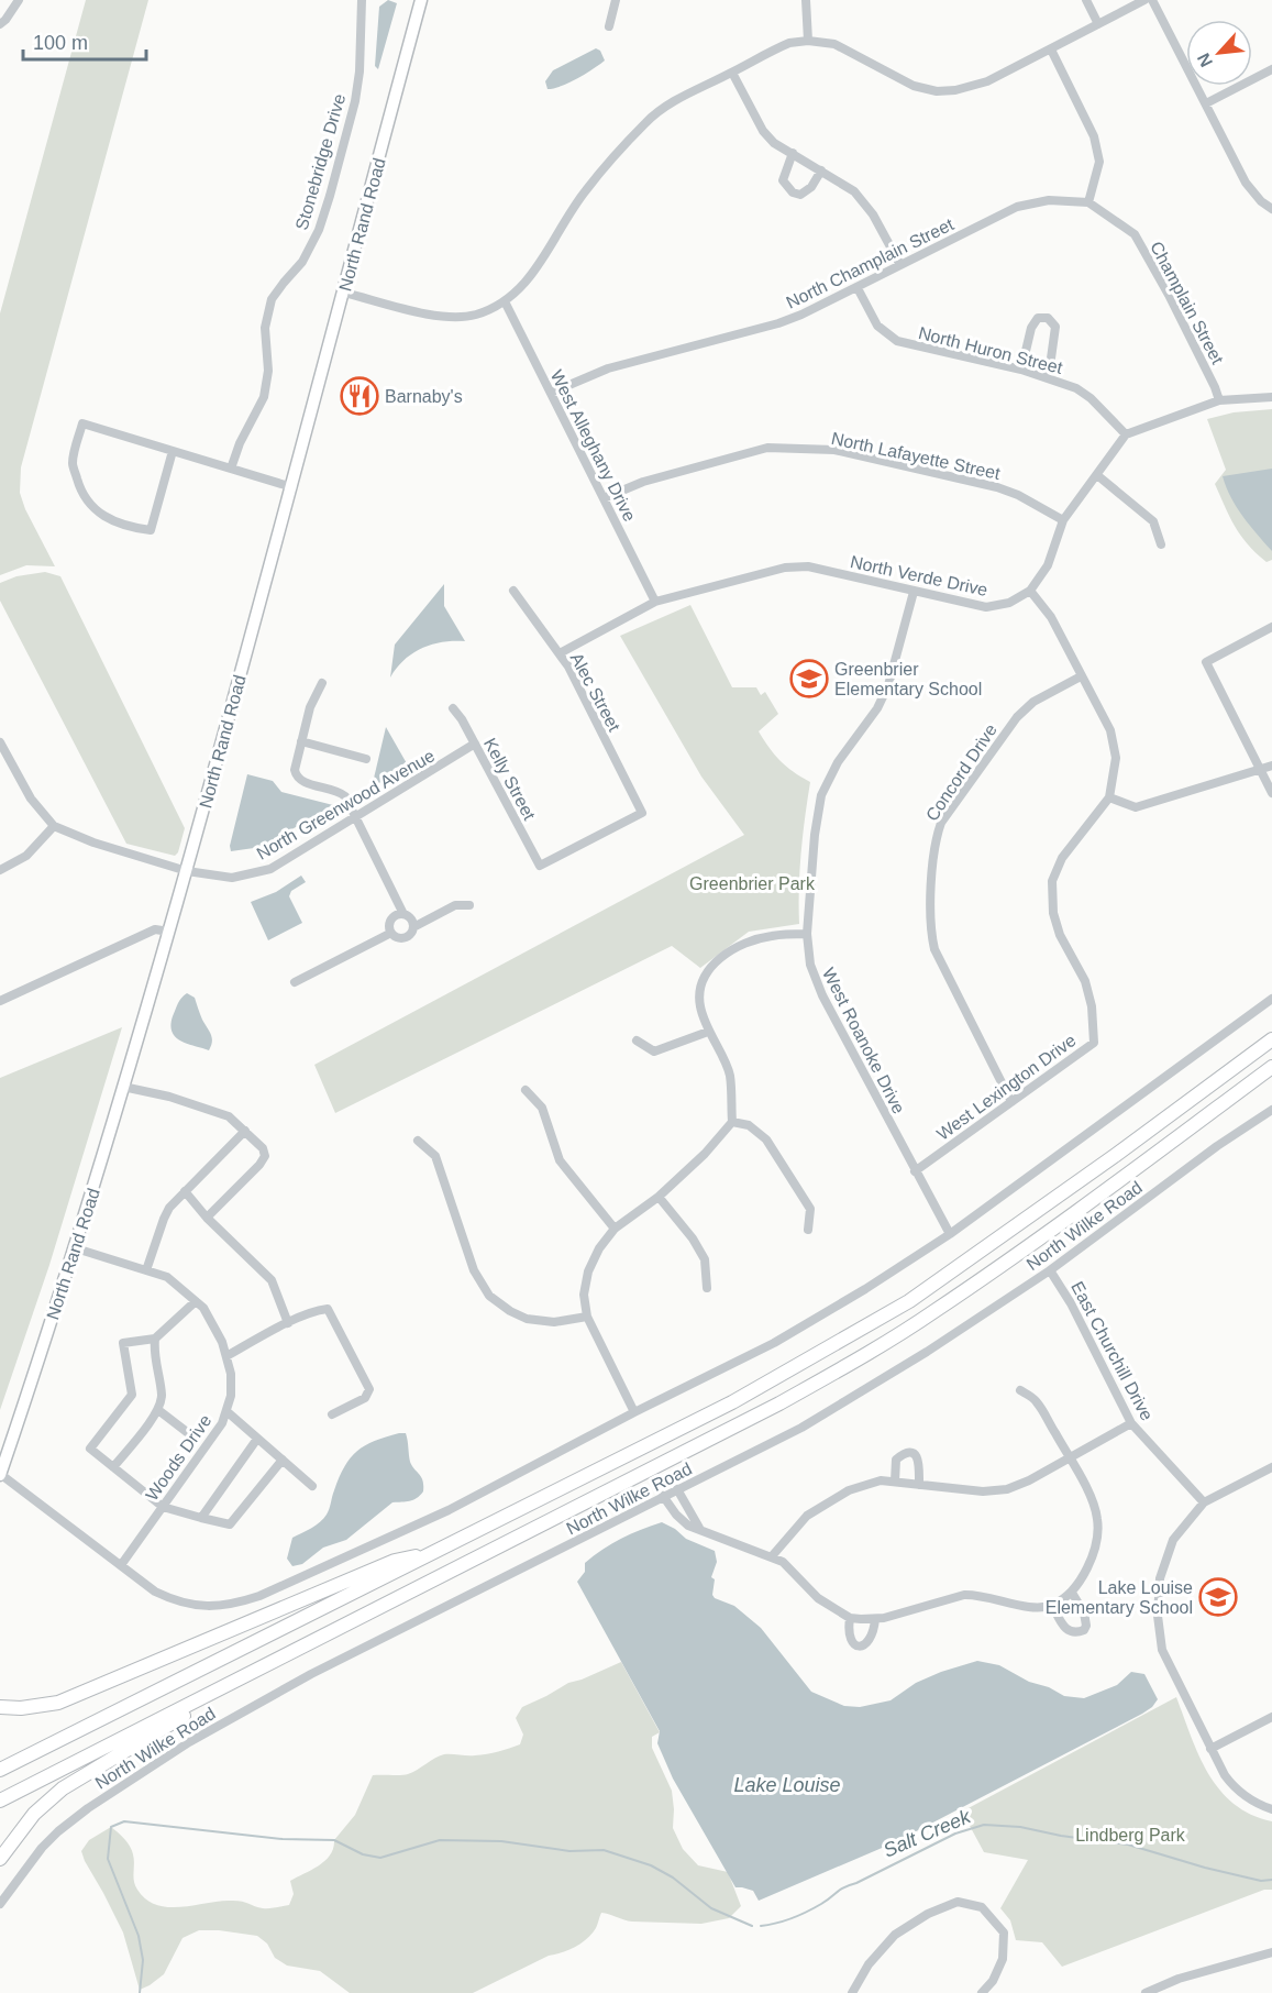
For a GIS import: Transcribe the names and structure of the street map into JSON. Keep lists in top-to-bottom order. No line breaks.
{"streets":{"main road":["North Rand Road"],"street":["Stonebridge Drive","North Champlain Street","Champlain Street","North Huron Street","West Alleghany Drive","North Lafayette Street","North Verde Drive","Alec Street","Concord Drive","Kelly Street","North Greenwood Avenue","West Roanoke Drive","West Lexington Drive","North Wilke Road","East Churchill Drive","Woods Drive"]},"crossings":[["North Rand Road","North Greenwood Avenue"],["North Rand Road","Woods Drive"],["North Champlain Street","Champlain Street"],["North Champlain Street","North Huron Street"],["North Champlain Street","West Alleghany Drive"],["West Alleghany Drive","North Lafayette Street"],["West Alleghany Drive","North Verde Drive"],["North Verde Drive","Alec Street"],["North Verde Drive","West Roanoke Drive"],["North Verde Drive","West Lexington Drive"],["Alec Street","Kelly Street"],["Concord Drive","West Lexington Drive"],["Kelly Street","North Greenwood Avenue"],["West Roanoke Drive","West Lexington Drive"],["North Wilke Road","East Churchill Drive"]],"water":["Lake Louise","Salt Creek"],"parks":["Greenbrier Park","Lindberg Park"],"places":{"restaurant":["Barnaby's"],"school or university":["Greenbrier Elementary School","Lake Louise Elementary School"]},"scale_bar":"100 m","north":"bottom left"}
